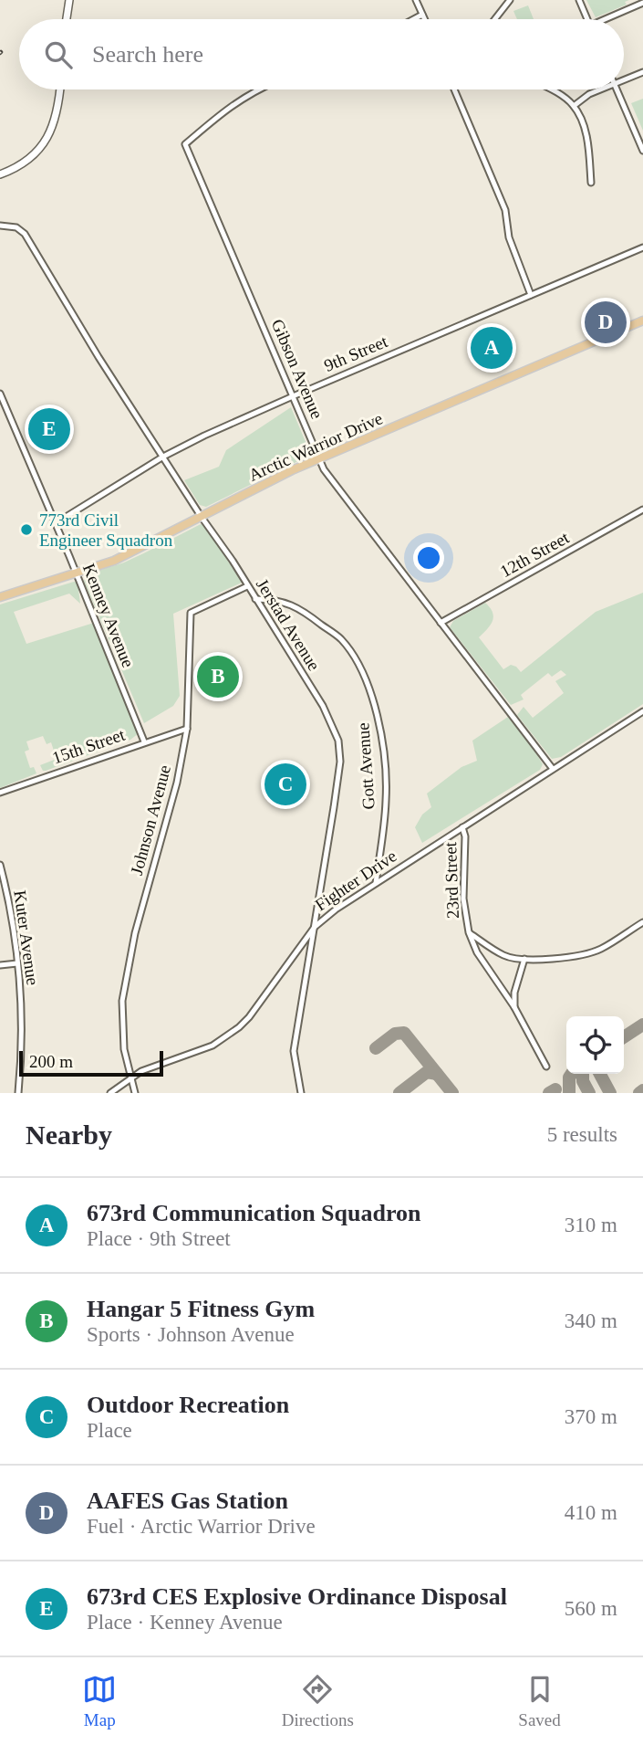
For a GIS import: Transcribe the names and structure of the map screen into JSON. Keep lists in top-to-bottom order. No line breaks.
{"streets":{"main road":["Arctic Warrior Drive"],"street":["9th Street","Gibson Avenue","12th Street","Kenney Avenue","Jerstad Avenue","15th Street","Gott Avenue","Johnson Avenue","Fighter Drive","23rd Street","Kuter Avenue"]},"crossings":[["9th Street","Gibson Avenue"],["9th Street","Kenney Avenue"],["9th Street","Jerstad Avenue"],["Gibson Avenue","Arctic Warrior Drive"],["Gibson Avenue","12th Street"],["Gibson Avenue","Fighter Drive"],["Arctic Warrior Drive","Kenney Avenue"],["Arctic Warrior Drive","Jerstad Avenue"],["Kenney Avenue","15th Street"],["Jerstad Avenue","Gott Avenue"],["Jerstad Avenue","Johnson Avenue"],["Jerstad Avenue","Fighter Drive"],["15th Street","Johnson Avenue"],["Gott Avenue","Fighter Drive"],["Johnson Avenue","Fighter Drive"],["Fighter Drive","23rd Street"]],"places":["773rd Civil Engineer Squadron"],"scale_bar":"200 m","page":{"search":"Search here","pins":["D","A","E","B","C"],"scale":"200 m","heading":["Nearby","5 results"],"list":[{"mark":"A","name":"673rd Communication Squadron","note":"Place · 9th Street","value":"310 m"},{"mark":"B","name":"Hangar 5 Fitness Gym","note":"Sports · Johnson Avenue","value":"340 m"},{"mark":"C","name":"Outdoor Recreation","note":"Place","value":"370 m"},{"mark":"D","name":"AAFES Gas Station","note":"Fuel · Arctic Warrior Drive","value":"410 m"},{"mark":"E","name":"673rd CES Explosive Ordinance Disposal","note":"Place · Kenney Avenue","value":"560 m"}],"nav":["Map","Directions","Saved"]}}
